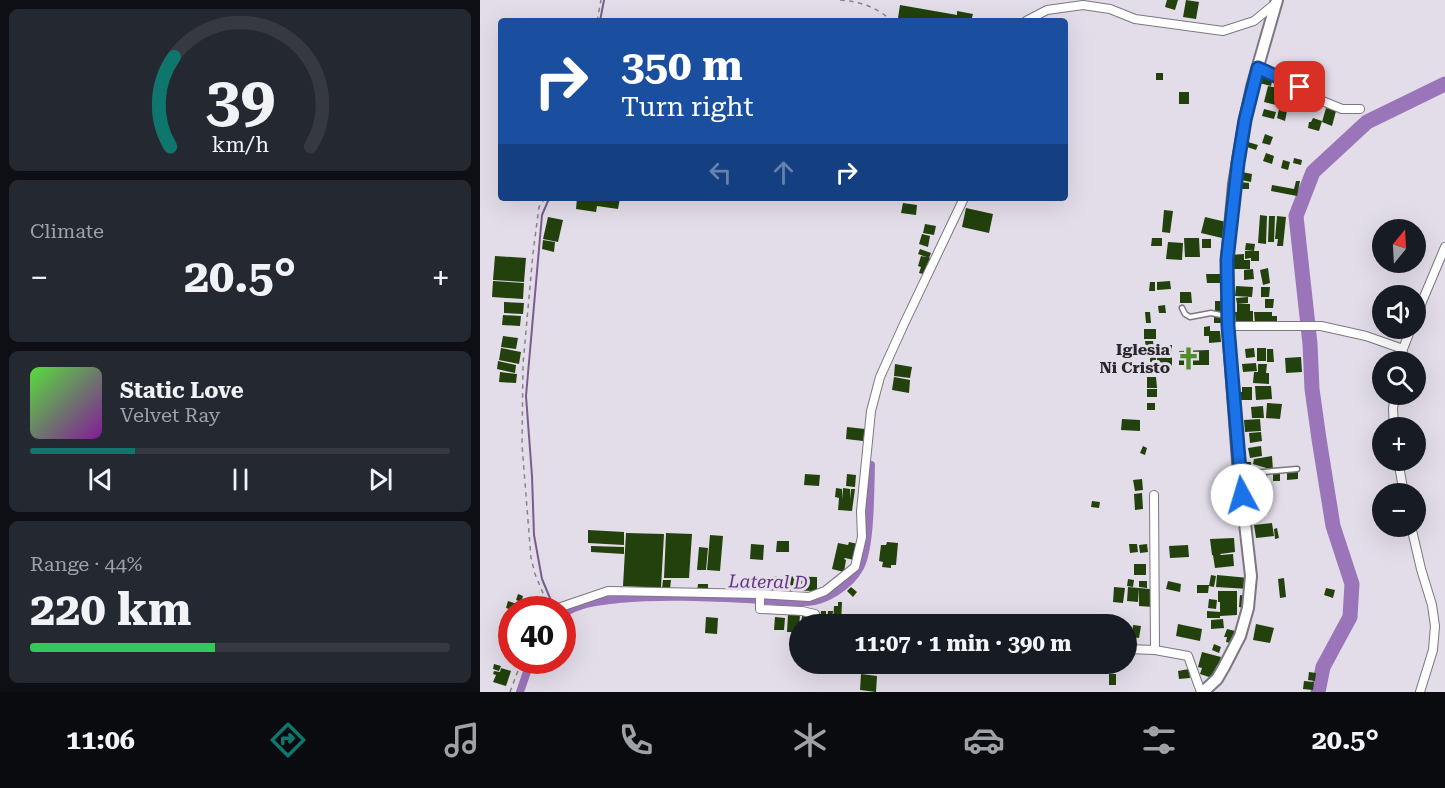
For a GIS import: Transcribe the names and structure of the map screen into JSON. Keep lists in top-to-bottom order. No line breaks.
{"water":["Lateral D"],"places":{"church":["Iglesia Ni Cristo"]},"north":"top","page":{"turn":["350 m","Turn right"],"tile":["Climate",["Range · 44%","220 km"]],"map_buttons":["+","−"],"heat":["−","20.5°","+"],"song":["Static Love","Velvet Ray"],"limit":"40","trip":"11:07 · 1 min · 390 m","tabs":["11:06","20.5°"],"gauge":["39","km/h"]}}
